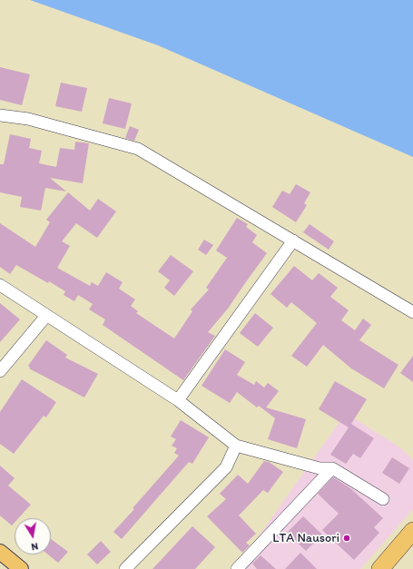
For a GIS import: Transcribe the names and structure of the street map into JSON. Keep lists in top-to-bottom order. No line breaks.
{"places":["LTA Nausori"],"north":"bottom"}
